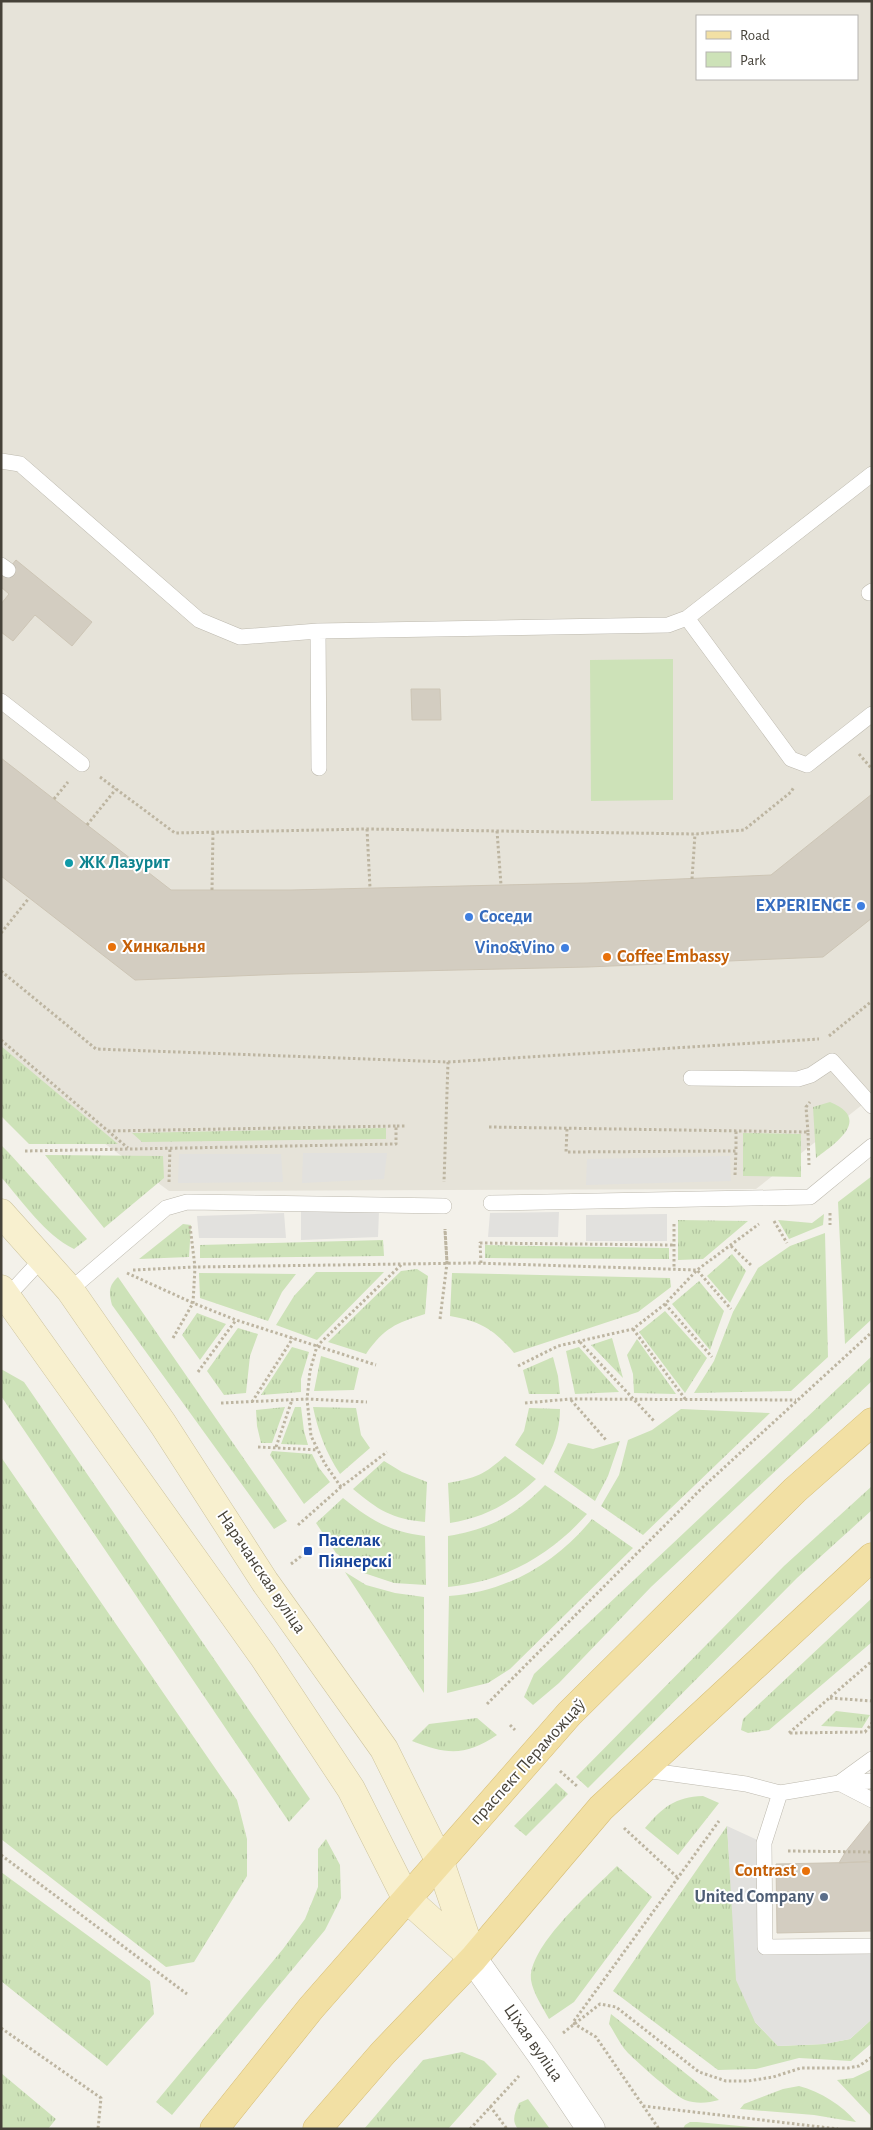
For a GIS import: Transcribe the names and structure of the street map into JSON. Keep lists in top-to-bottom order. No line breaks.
{"streets":{"main road":["Нарачанская вуліца","праспект Пераможцаў"],"street":["Ціхая вуліца"]},"crossings":[["Нарачанская вуліца","праспект Пераможцаў"],["Нарачанская вуліца","Ціхая вуліца"]],"places":{"other":["ЖК Лазурит","EXPERIENCE","Соседи","Хинкальня","Vino&Vino","Coffee Embassy","Contrast","United Company"],"transit":["Паселак Піянерскі"]},"legend":["Road","Park"]}
